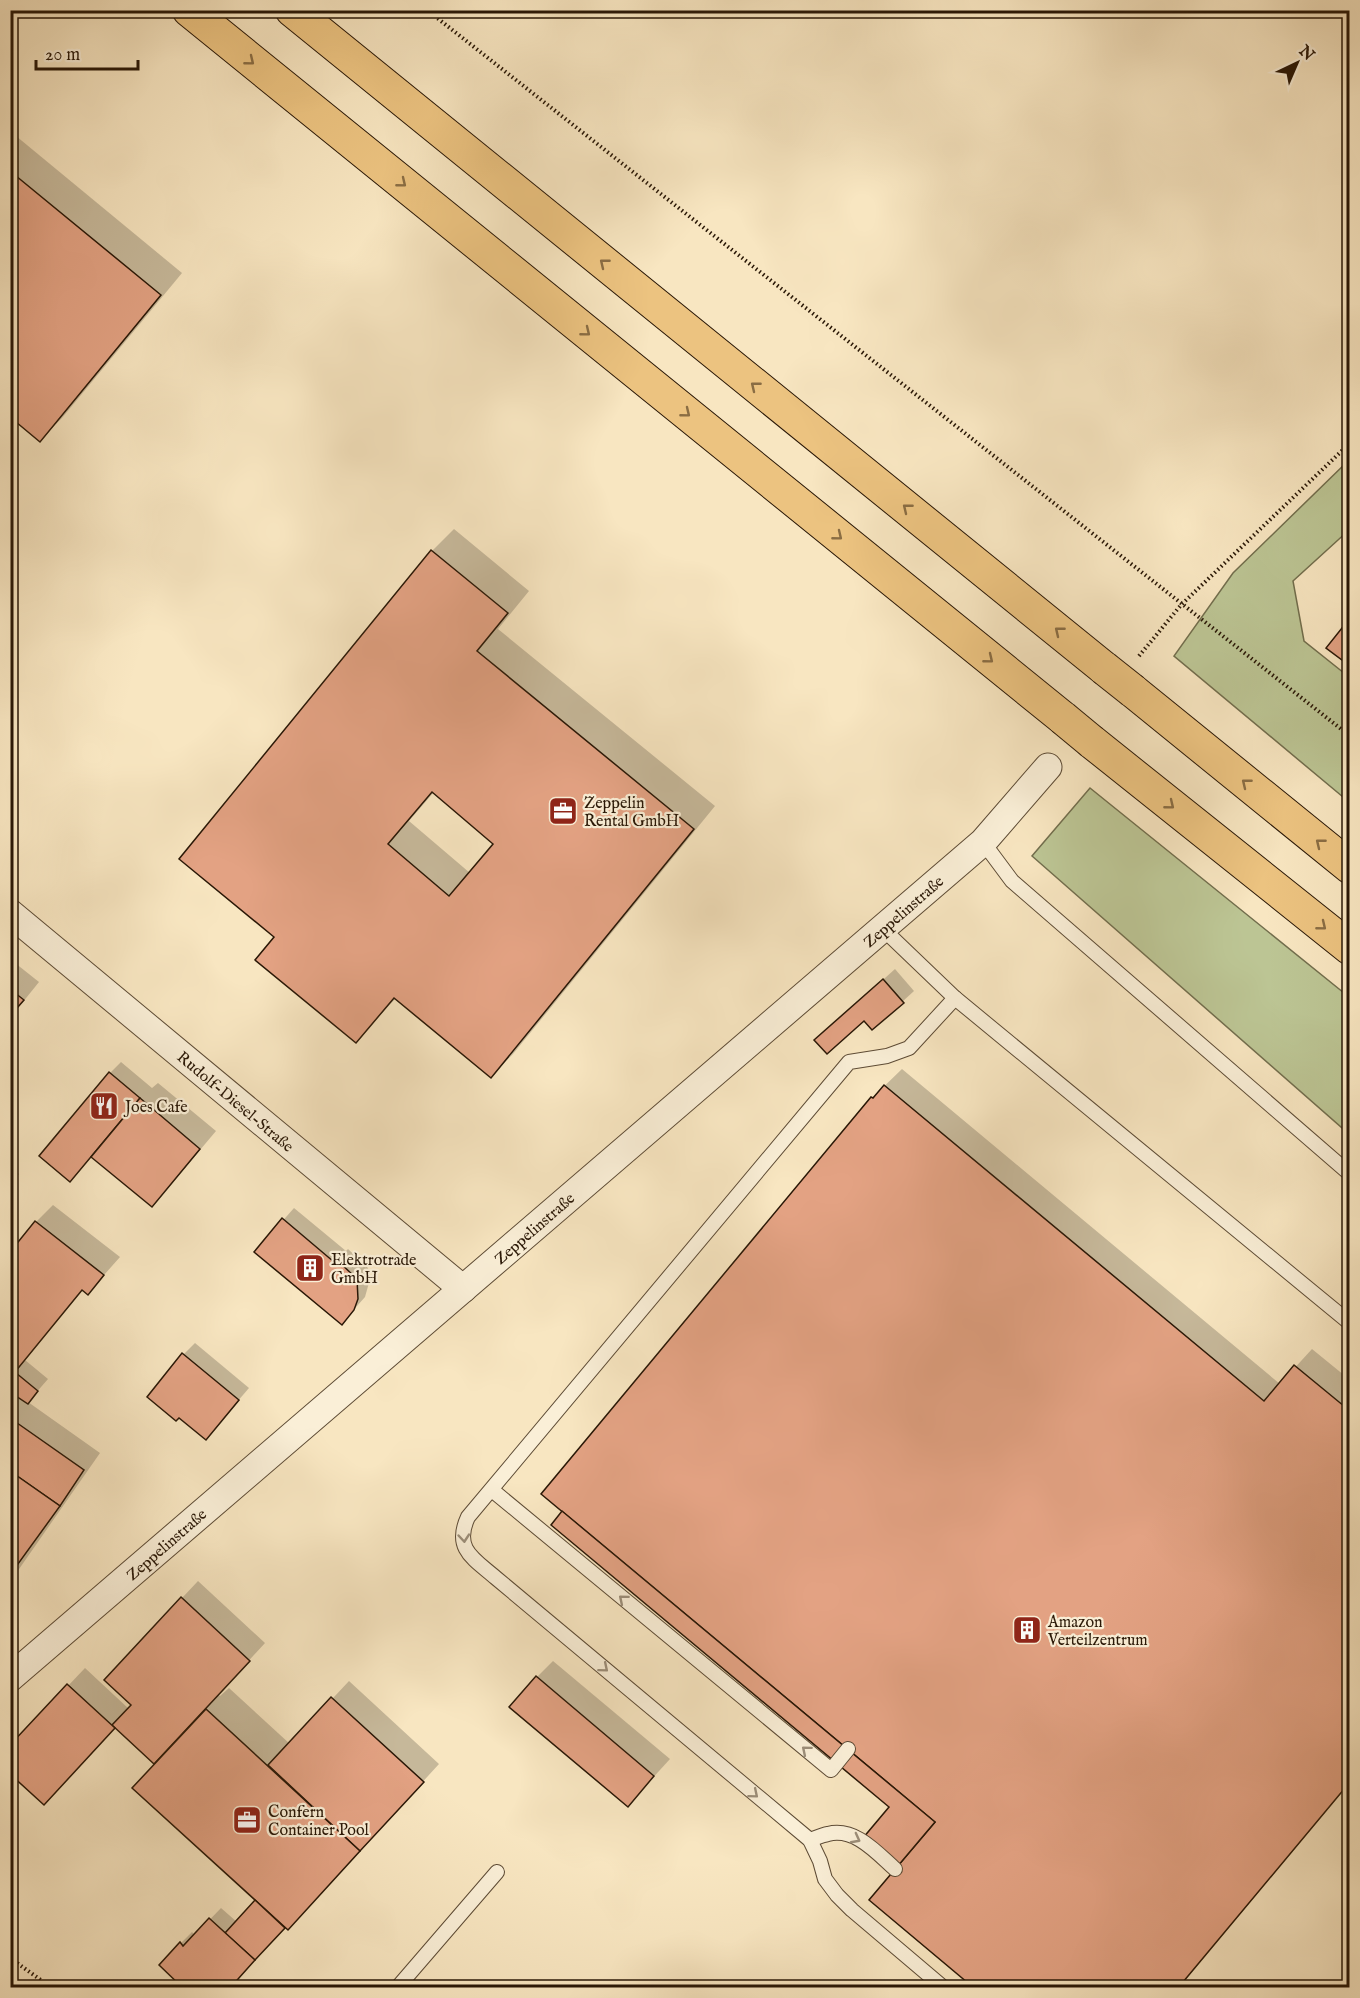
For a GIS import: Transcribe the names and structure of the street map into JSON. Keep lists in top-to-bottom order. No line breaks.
{"streets":{"street":["Zeppelinstraße","Rudolf-Diesel-Straße"]},"crossings":[["Zeppelinstraße","Rudolf-Diesel-Straße"]],"places":{"office":["Zeppelin Rental GmbH","Confern Container Pool"],"restaurant":["Joes Cafe"],"building":["Elektrotrade GmbH","Amazon Verteilzentrum"]},"scale_bar":"20 m","north":"top right"}
